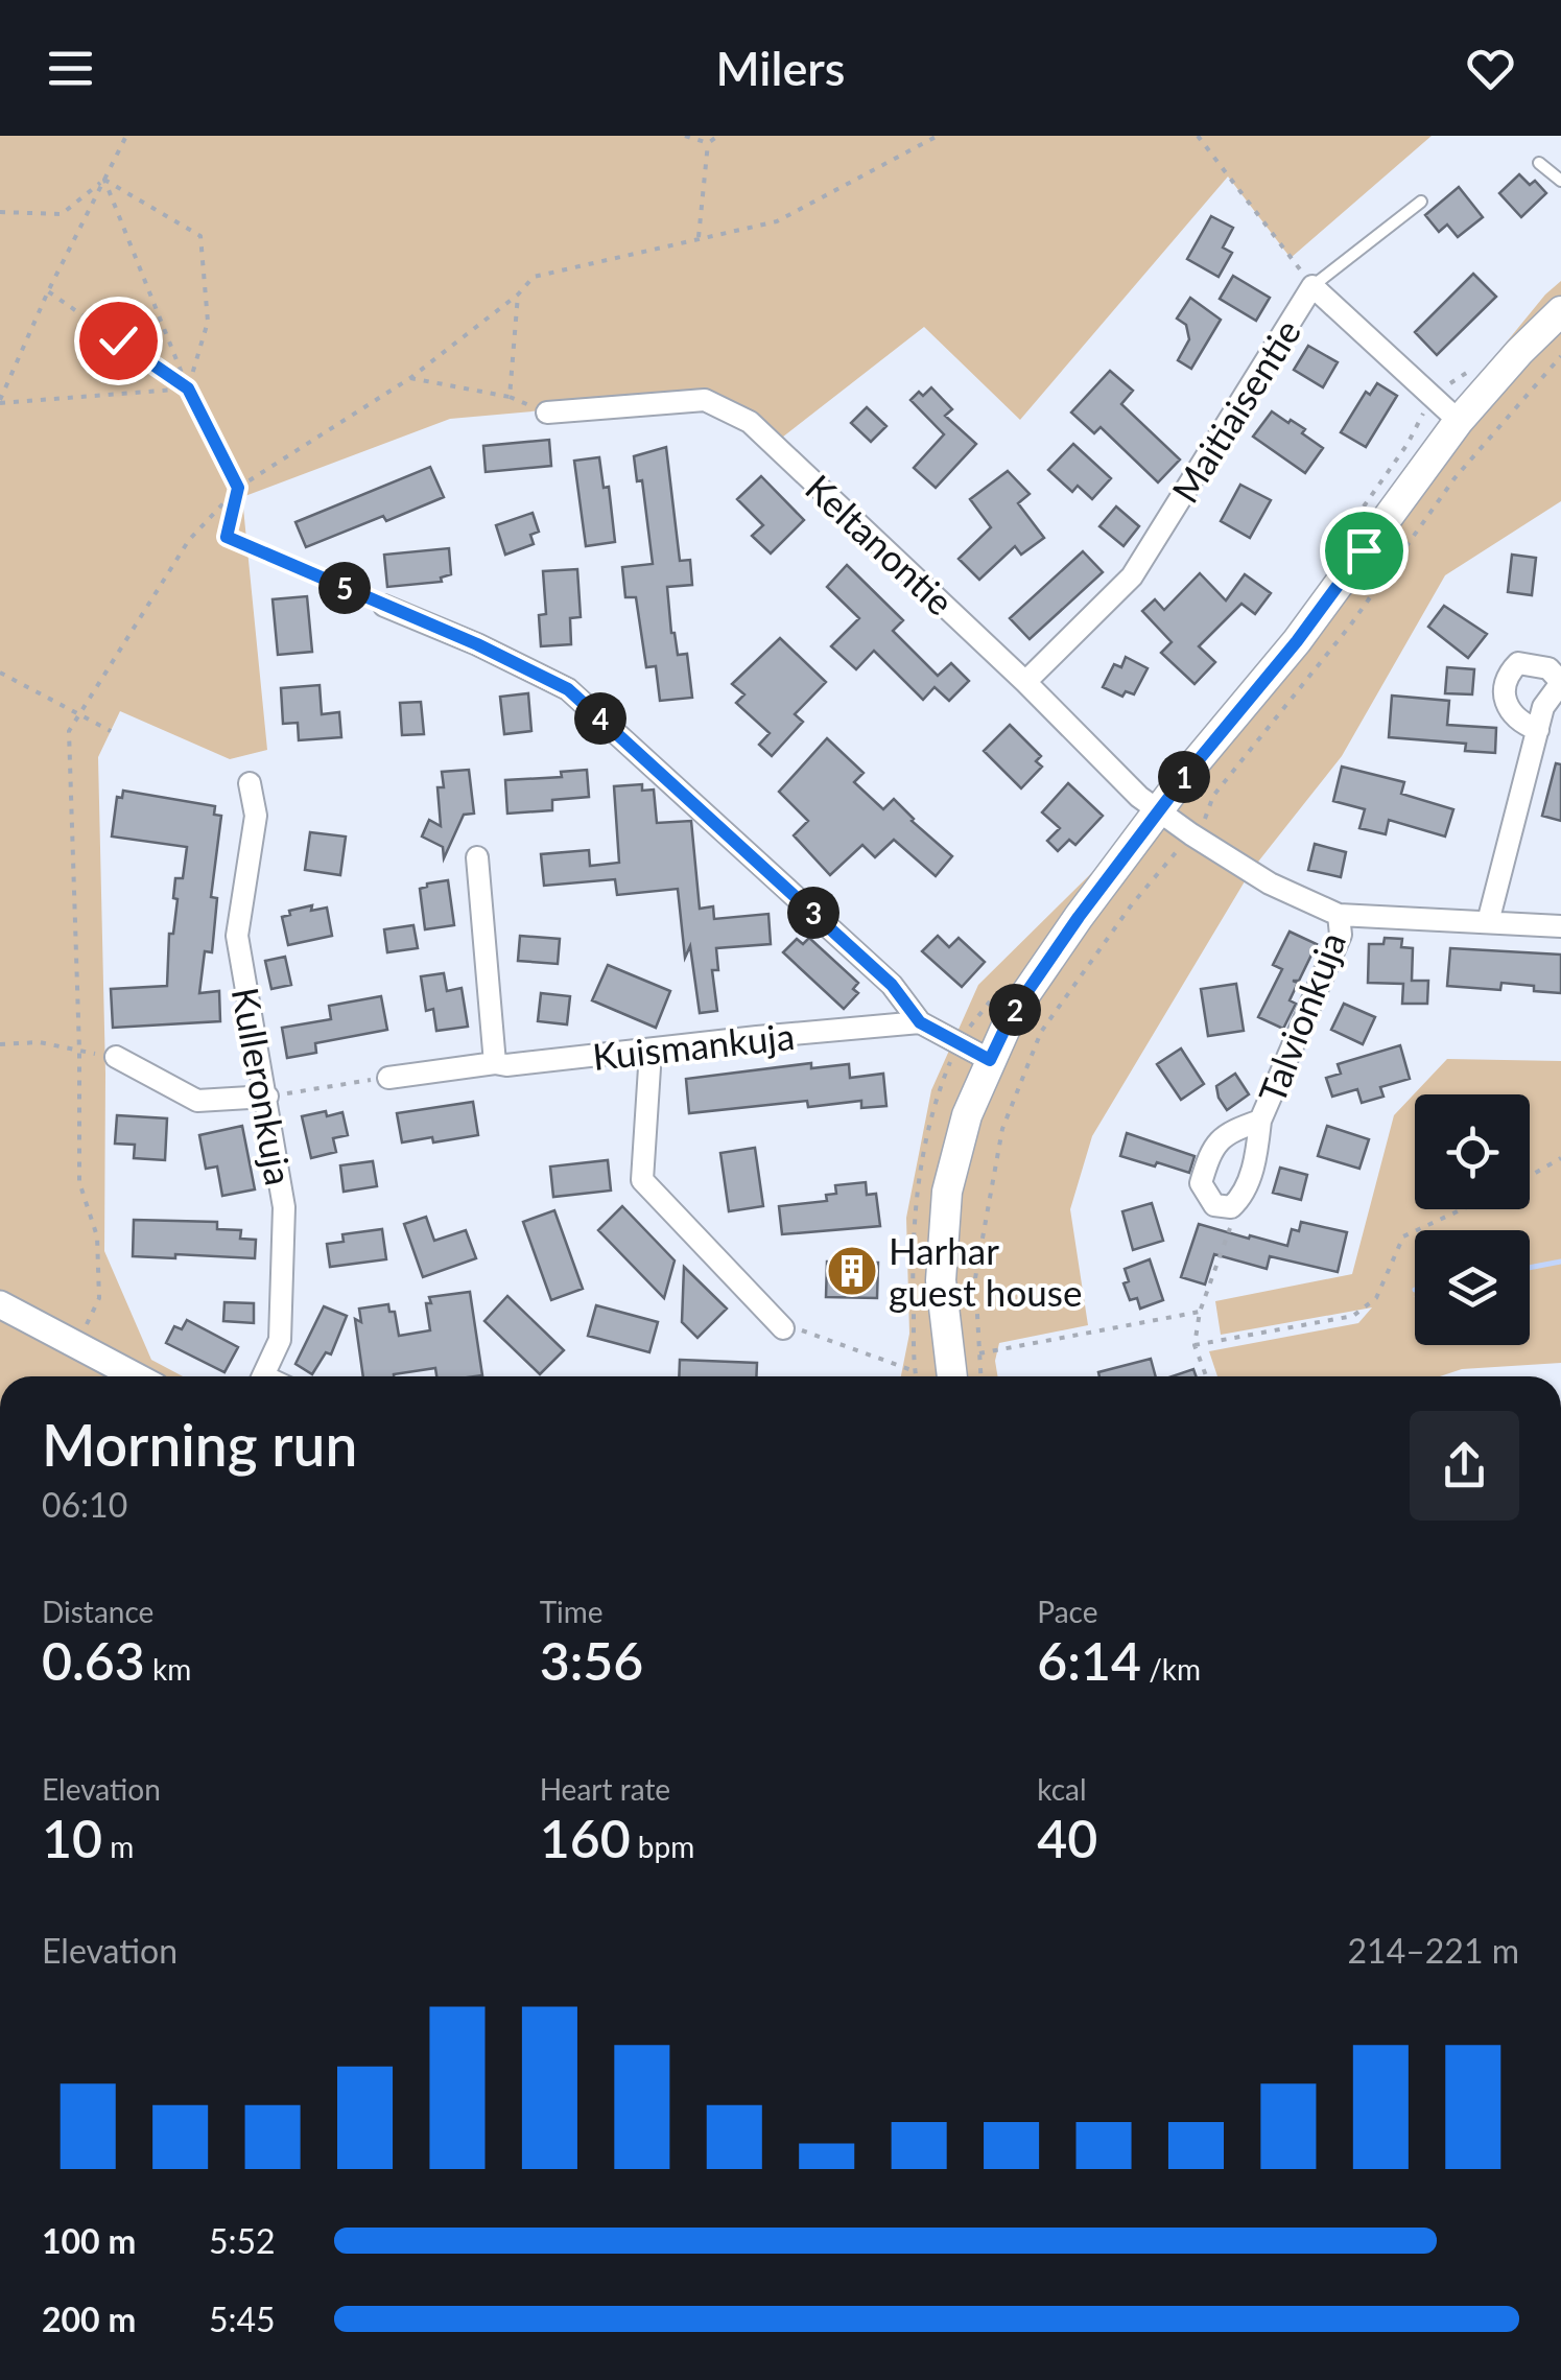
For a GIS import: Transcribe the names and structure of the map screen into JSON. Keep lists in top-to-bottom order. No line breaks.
{"streets":{"street":["Maitiaisentie","Keltanontie","Talvionkuja","Kuismankuja","Kulleronkuja"]},"crossings":[["Maitiaisentie","Keltanontie"],["Keltanontie","Talvionkuja"]],"places":{"building":["Harhar guest house"]},"page":{"header":"Milers","pins":["5","4","1","3","2"],"heading":["Morning run","06:10"],"stats":[["Distance","0.63 km"],["Time","3:56"],["Pace","6:14 /km"],["Elevation","10 m"],["Heart rate","160 bpm"],["kcal","40"]],"chart":["Elevation","214–221 m"],"list":[{"name":"100 m","note":"5:52"},{"name":"200 m","note":"5:45"}]}}
